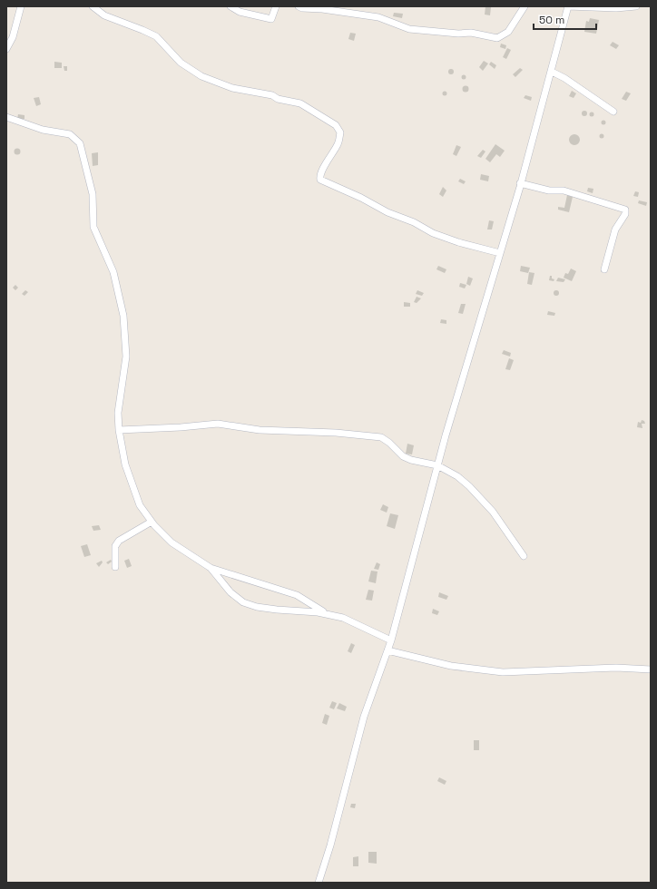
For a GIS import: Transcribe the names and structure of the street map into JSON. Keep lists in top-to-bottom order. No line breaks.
{"scale_bar":"50 m"}
